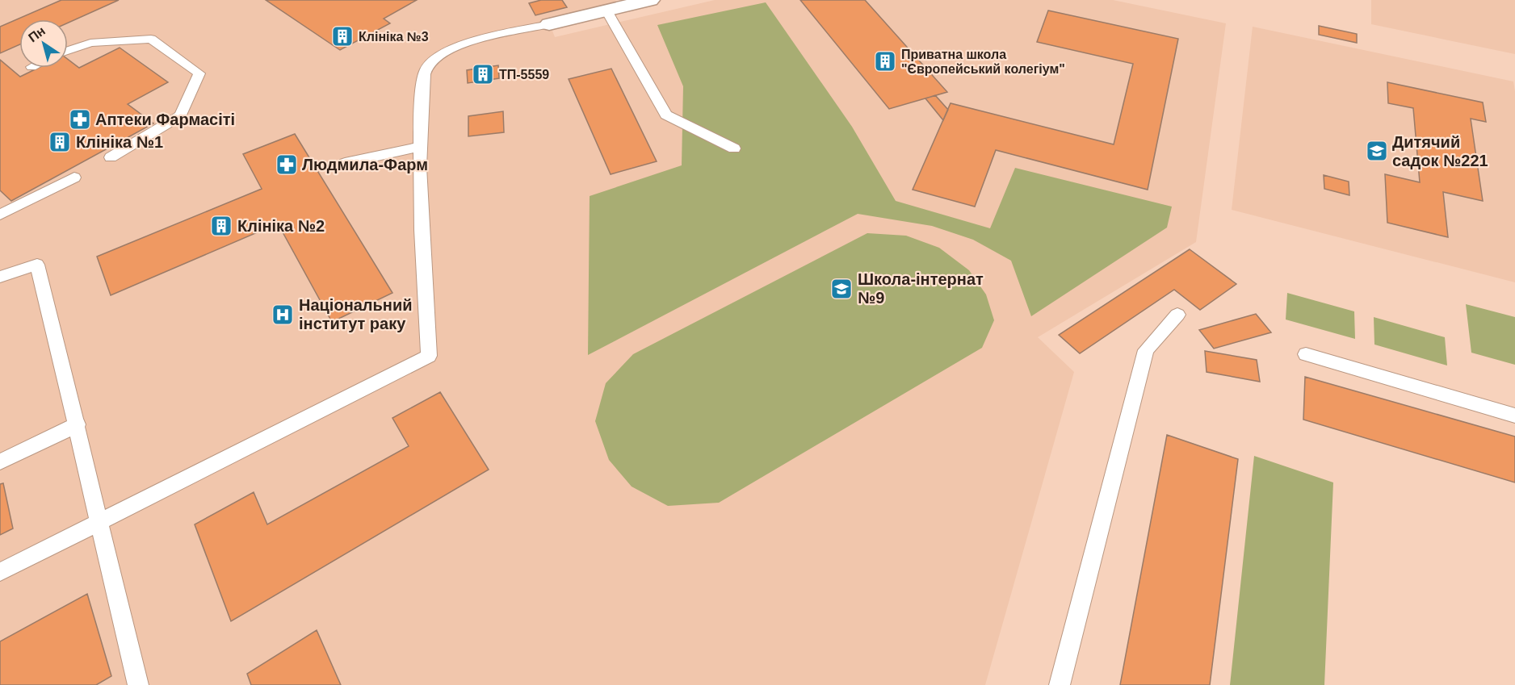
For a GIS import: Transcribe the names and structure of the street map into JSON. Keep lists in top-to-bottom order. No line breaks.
{"places":{"building":["Клініка №3","Приватна школа \"Європейський колегіум\"","ТП-5559","Клініка №1","Клініка №2"],"pharmacy":["Аптеки Фармасіті","Людмила-Фарм"],"school or university":["Дитячий садок №221","Школа-інтернат №9"],"hospital":["Національний інститут раку"]},"north":"top left"}
